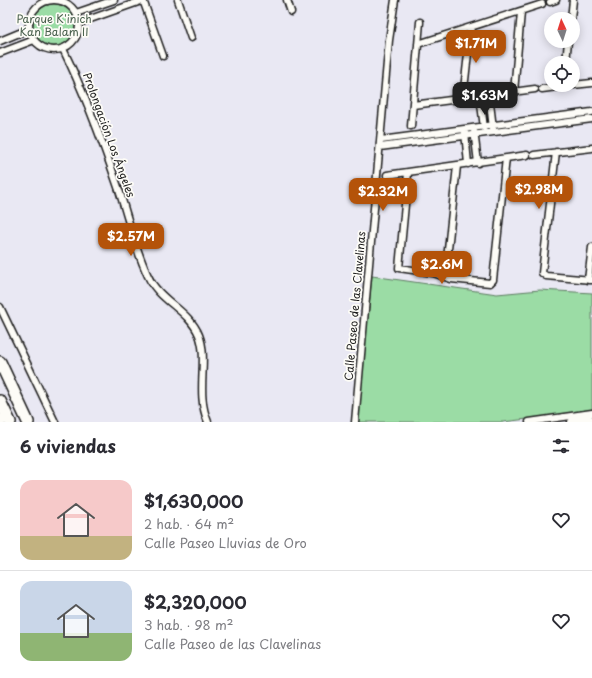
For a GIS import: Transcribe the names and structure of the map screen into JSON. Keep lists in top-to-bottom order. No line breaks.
{"streets":{"street":["Prolongación Los Ángeles","Calle Paseo de las Clavelinas"]},"parks":["Parque K'inich Kan Balam II"],"north":"top","page":{"price":["$1.71M","$1.63M","$2.98M","$2.32M","$2.57M","$2.6M"],"heading":"6 viviendas","list":[{"name":"$1,630,000","note":"2 hab. · 64 m² · Calle Paseo Lluvias de Oro"},{"name":"$2,320,000","note":"3 hab. · 98 m² · Calle Paseo de las Clavelinas"}]}}
